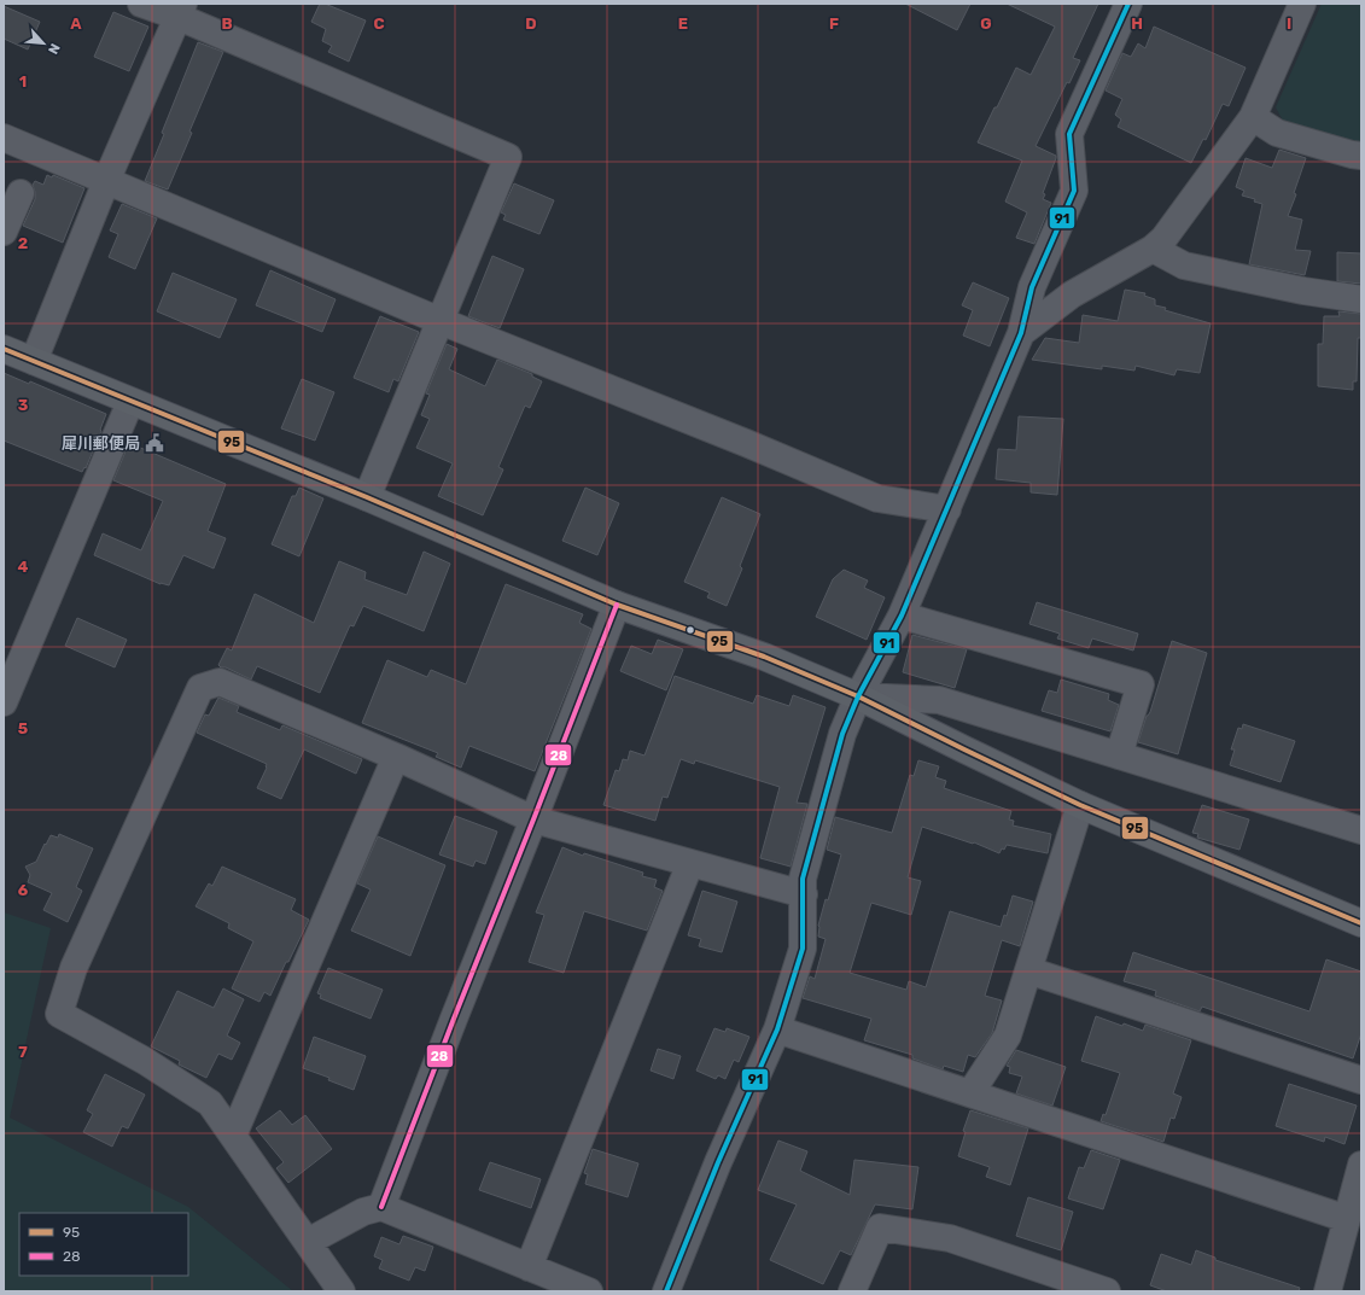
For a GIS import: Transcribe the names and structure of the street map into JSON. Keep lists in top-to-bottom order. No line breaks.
{"places":{"public building":["犀川郵便局"]},"lines":["transit line 91","transit line 95","transit line 28"],"legend":["95","28"],"north":"bottom right","grid":{"columns":["A","B","C","D","E","F","G","H","I"],"rows":["1","2","3","4","5","6","7"]}}
